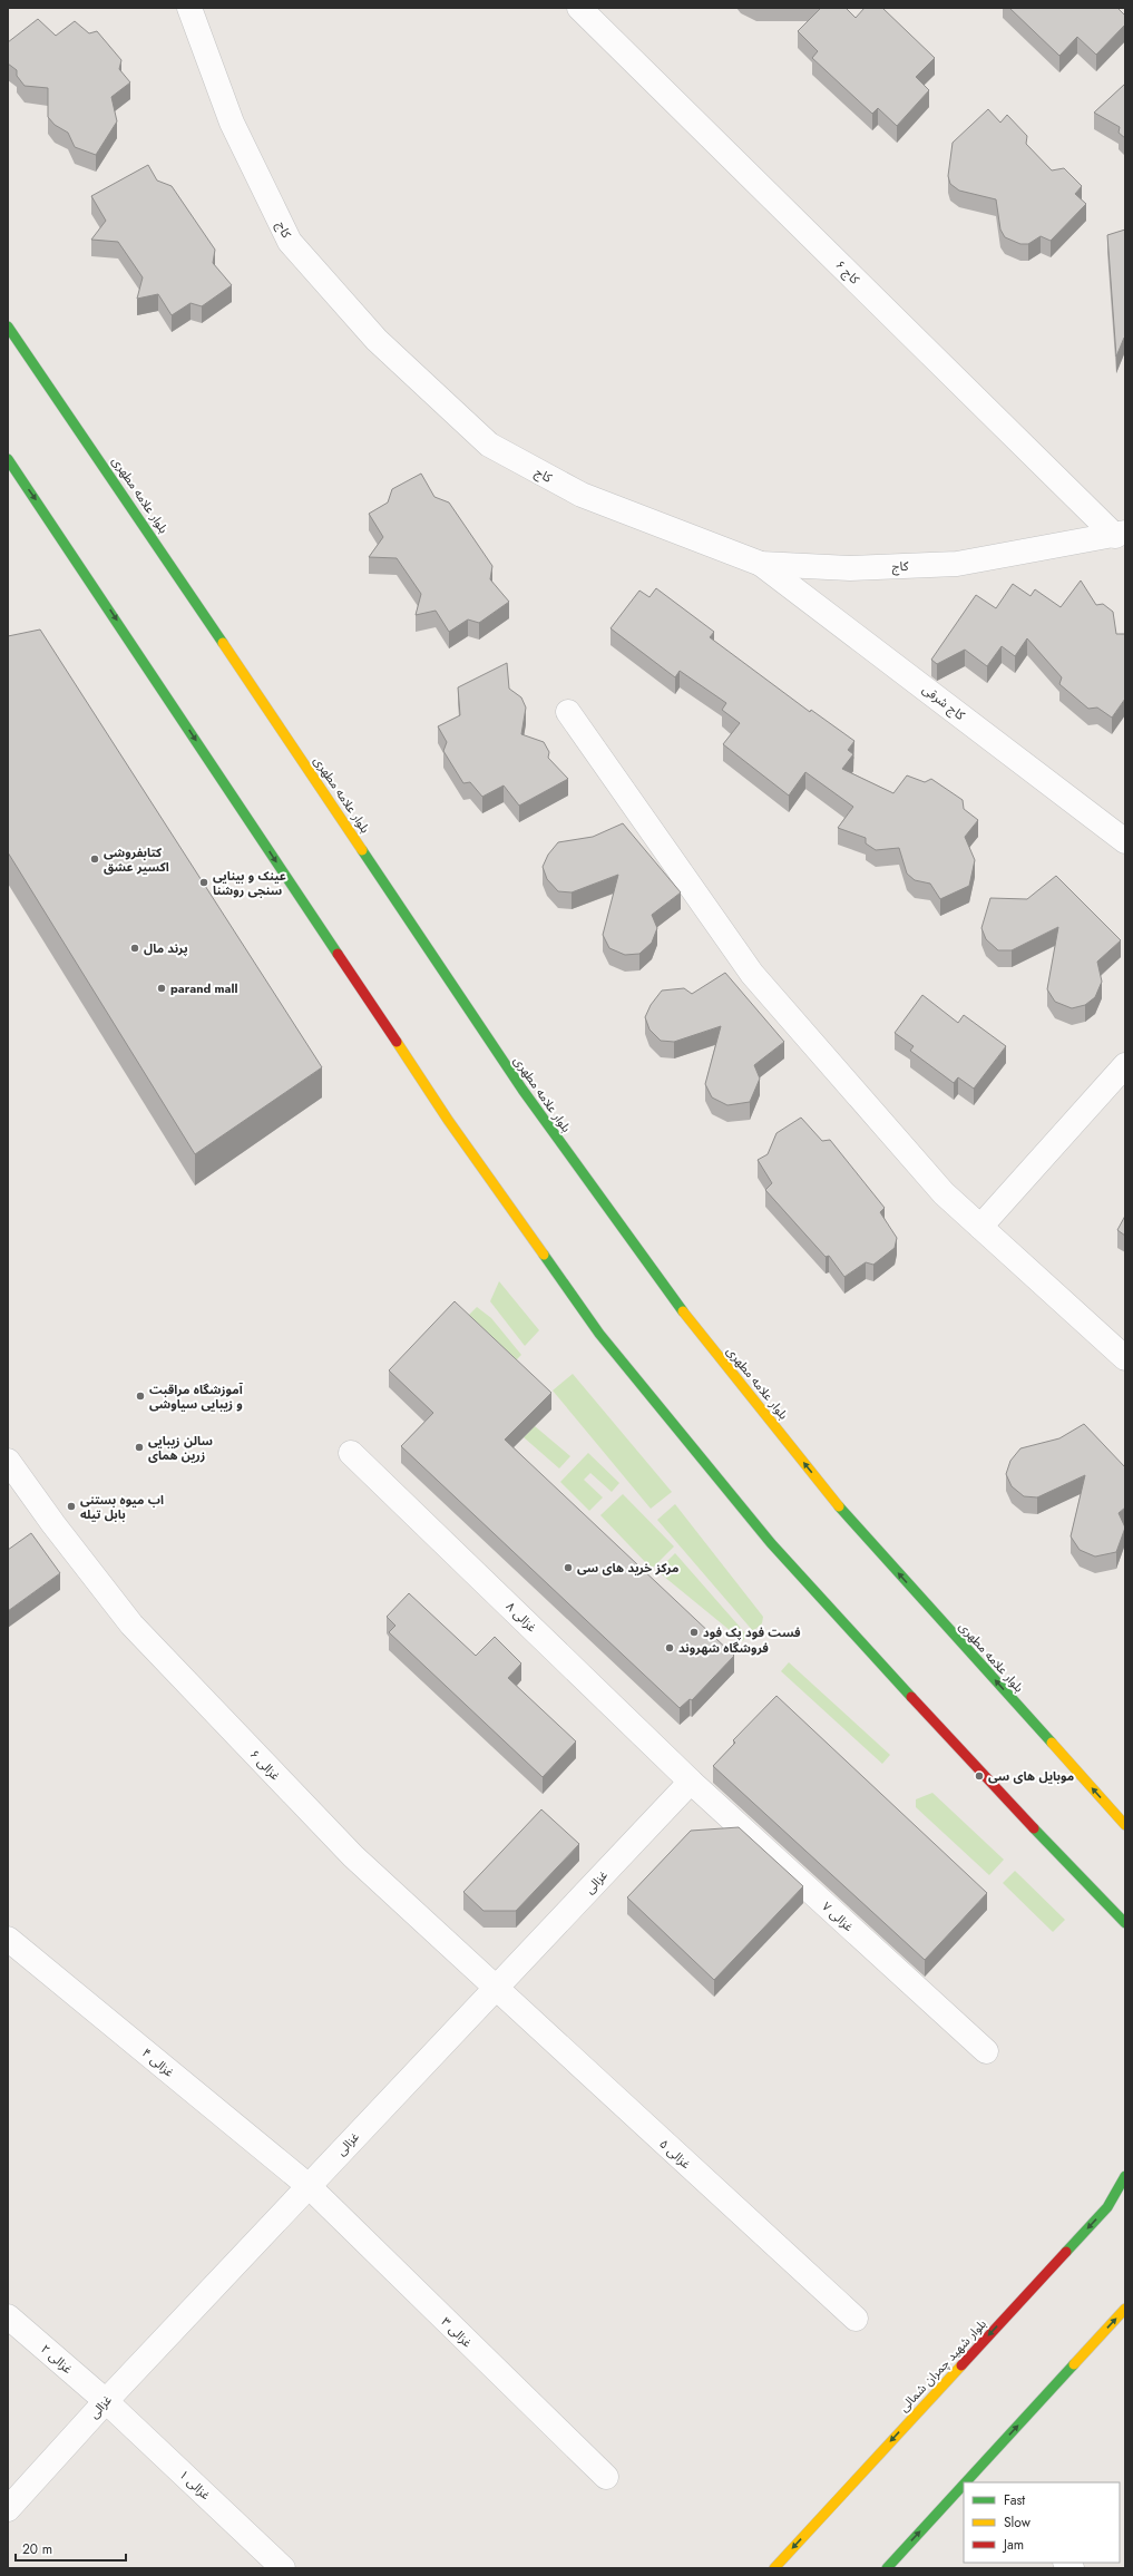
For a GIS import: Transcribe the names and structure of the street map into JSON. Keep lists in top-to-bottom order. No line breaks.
{"streets":{"main road":["بلوار علامه مطهری","بلوار شهید چمران شمالی"],"street":["کاج","کاج ۶","کاج شرقی","غزالی ۸","غزالی ۶","غزالی","غزالی ۷","غزالی ۴","غزالی ۵","غزالی ۳","غزالی ۲","غزالی ۱"]},"crossings":[["کاج","کاج ۶"],["کاج","کاج شرقی"],["غزالی ۸","غزالی"],["غزالی ۸","غزالی ۷"],["غزالی ۶","غزالی"],["غزالی ۶","غزالی ۵"],["غزالی","غزالی ۷"],["غزالی","غزالی ۴"],["غزالی","غزالی ۵"],["غزالی","غزالی ۳"],["غزالی","غزالی ۲"],["غزالی","غزالی ۱"],["غزالی ۴","غزالی ۳"],["غزالی ۲","غزالی ۱"]],"places":["کتابفروشی اکسیر عشق","عینک و بینایی سنجی روشنا","پرند مال","parand mall","آموزشگاه مراقبت و زیبایی سیاوشی","سالن زیبایی زرین همای","اب میوه بستنی بابل تیله","مرکز خرید های سی","فست فود پک فود","فروشگاه شهروند","موبایل های سی"],"legend":["Fast","Slow","Jam"],"scale_bar":"20 m"}
